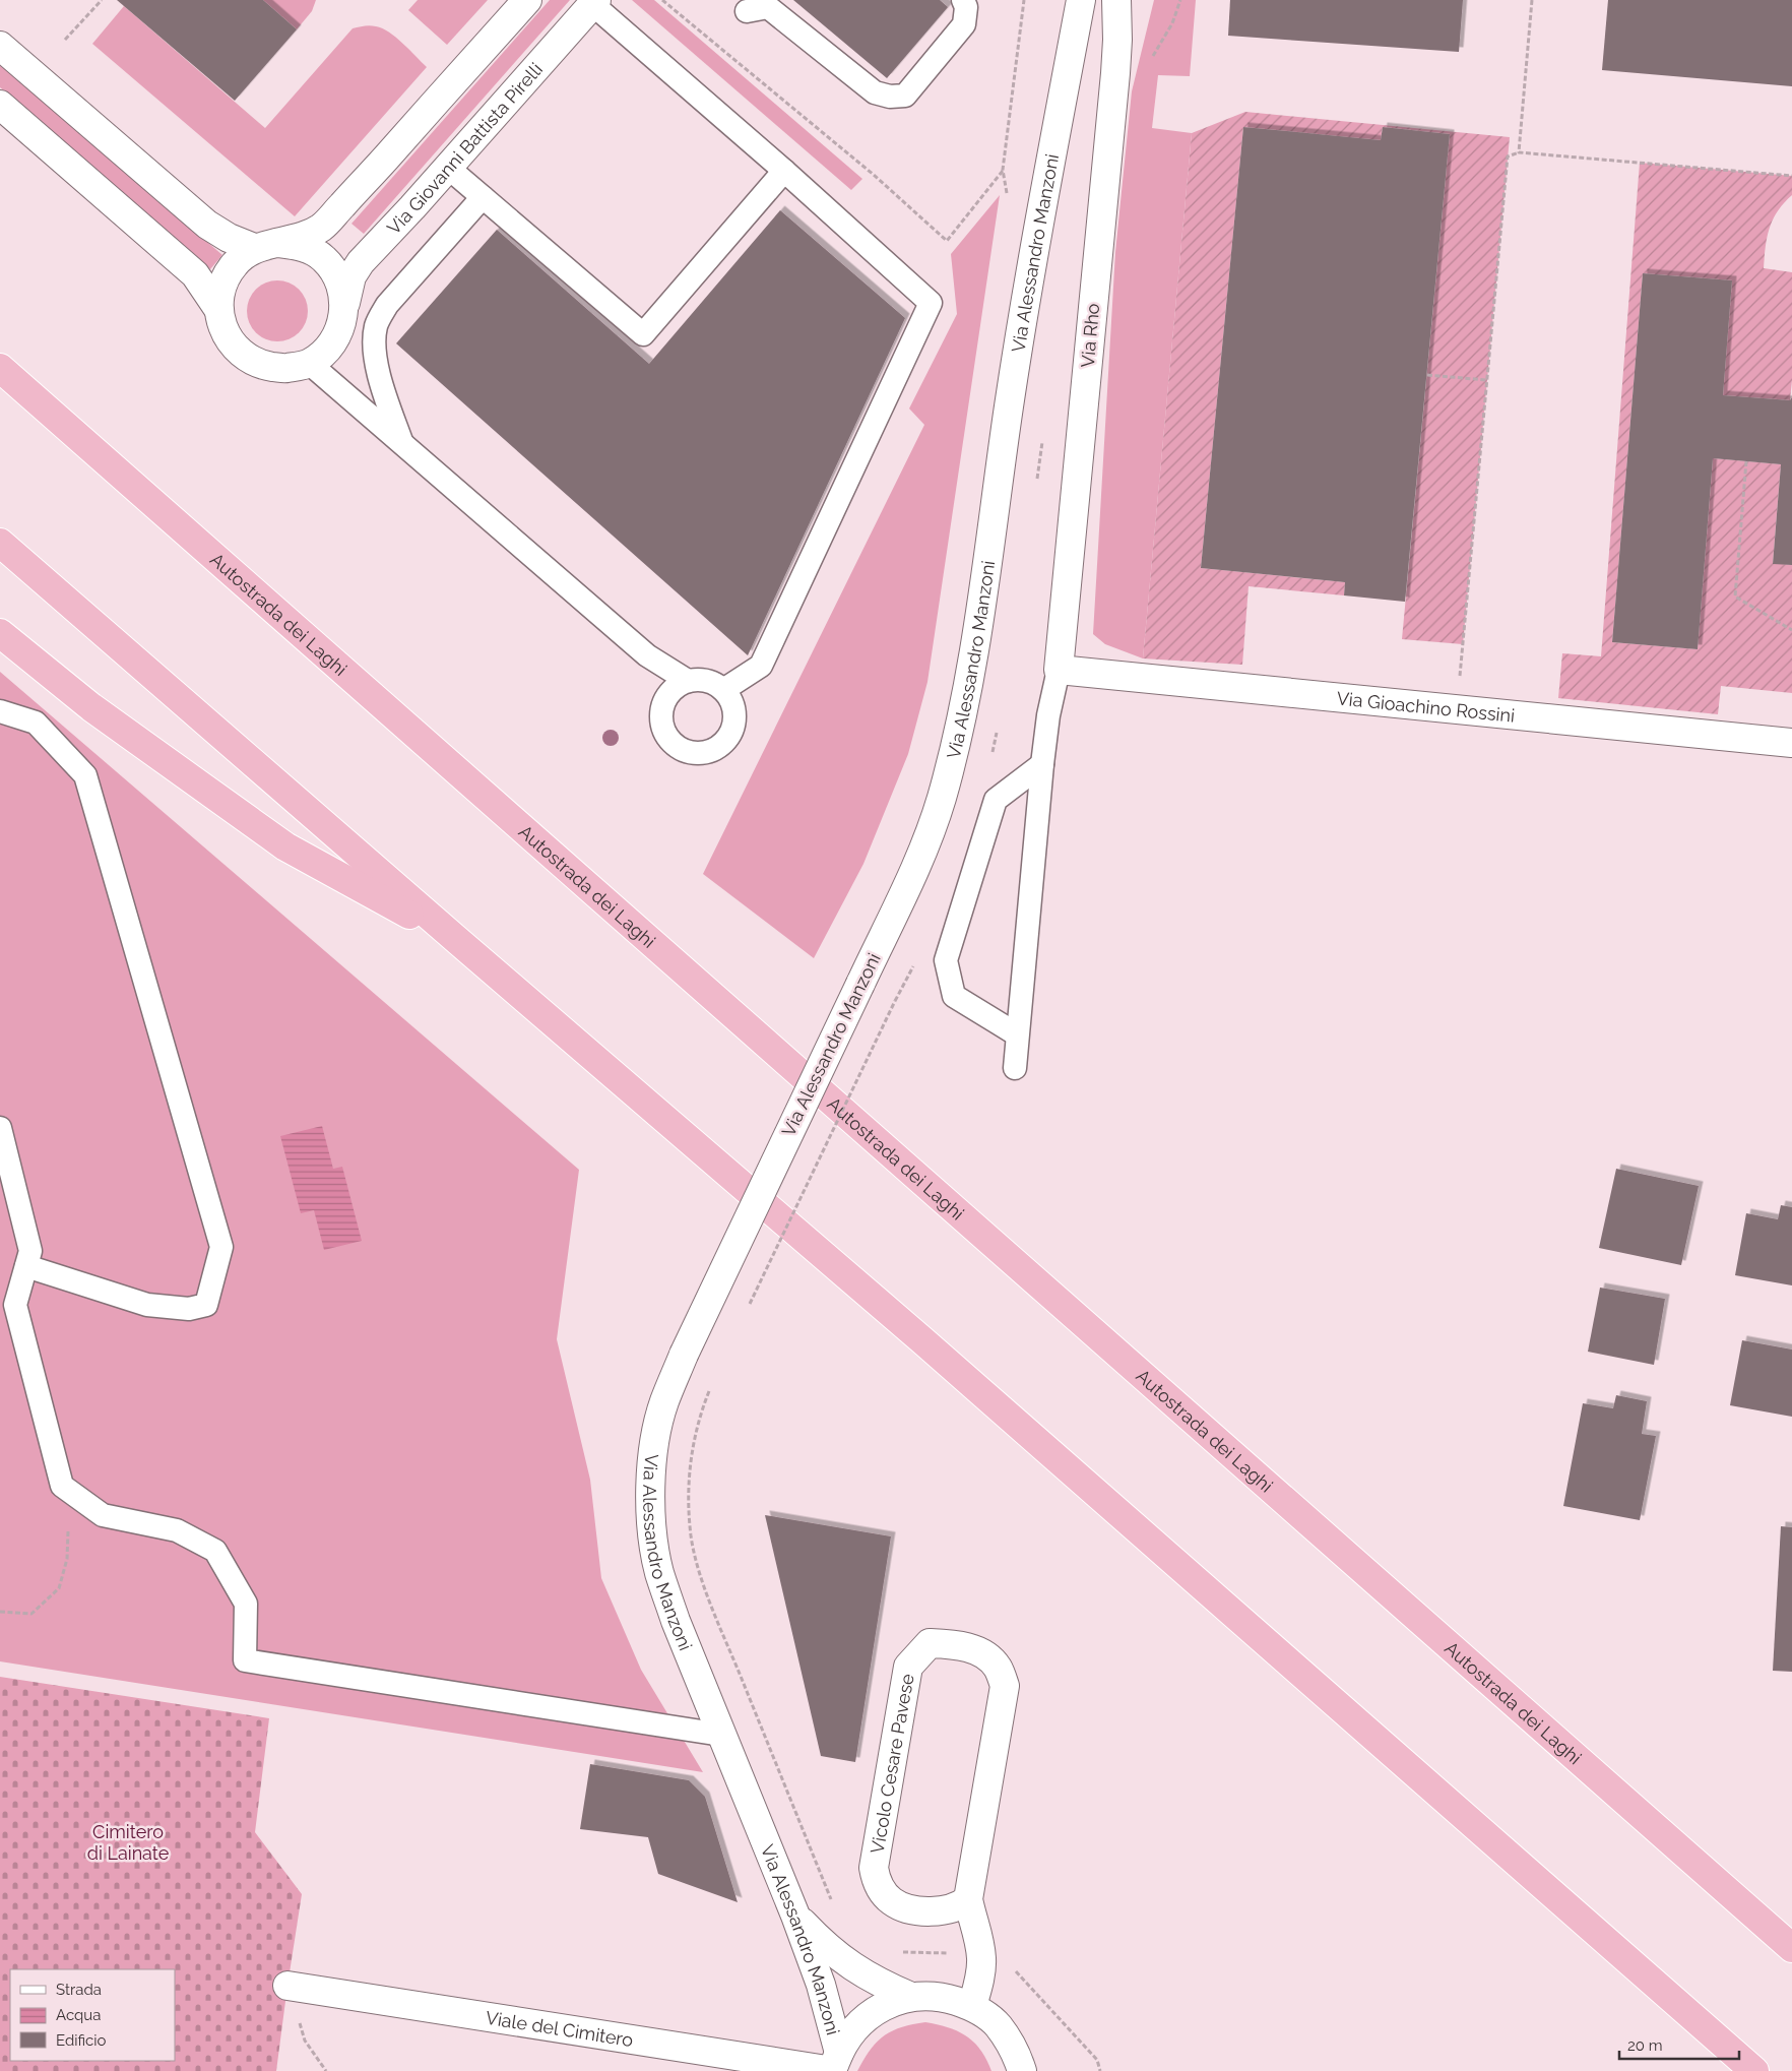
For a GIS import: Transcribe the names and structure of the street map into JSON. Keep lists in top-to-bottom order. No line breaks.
{"streets":{"highway":["Autostrada dei Laghi"],"street":["Via Giovanni Battista Pirelli","Via Alessandro Manzoni","Via Rho","Via Gioachino Rossini","Vicolo Cesare Pavese","Viale del Cimitero"]},"crossings":[["Via Alessandro Manzoni","Viale del Cimitero"],["Via Rho","Via Gioachino Rossini"]],"parks":["Cimitero di Lainate"],"legend":["Strada","Acqua","Edificio"],"scale_bar":"20 m"}
